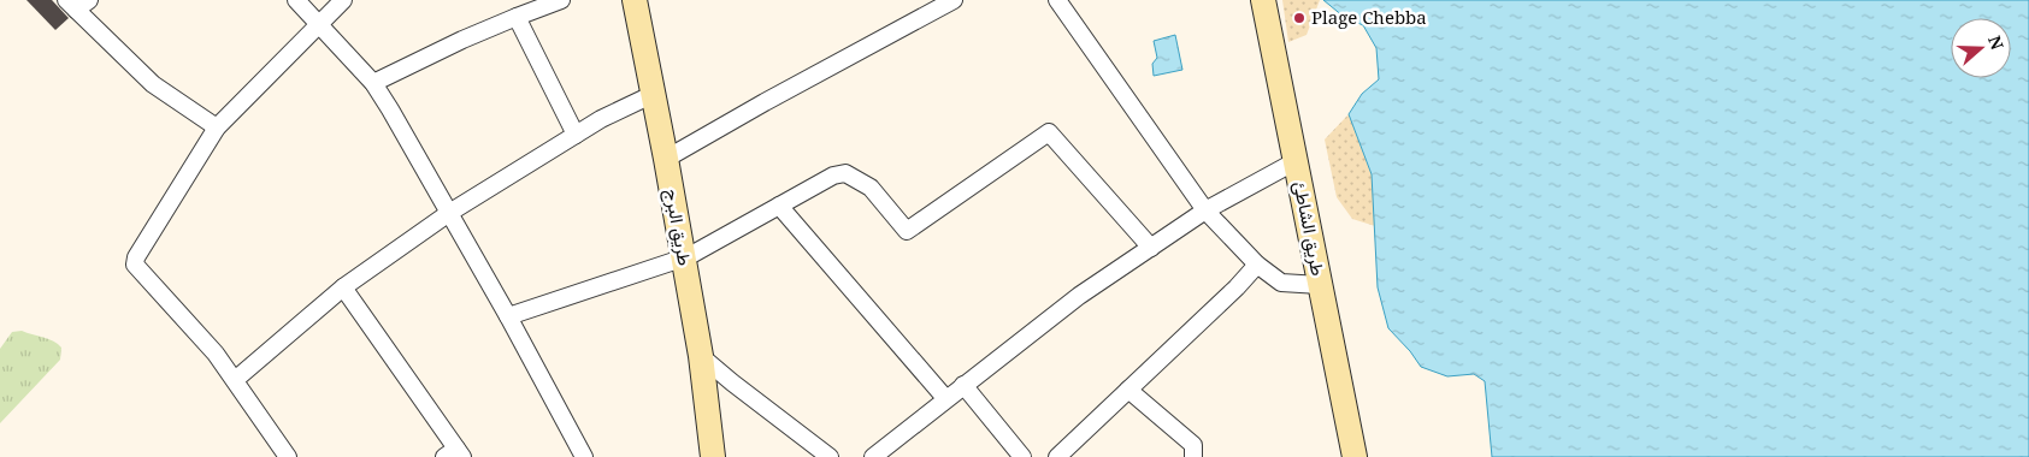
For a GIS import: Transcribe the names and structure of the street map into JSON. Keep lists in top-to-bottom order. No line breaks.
{"streets":{"street":["طريق البرج","طريق الشاطئ"]},"places":["Plage Chebba"],"north":"right"}
